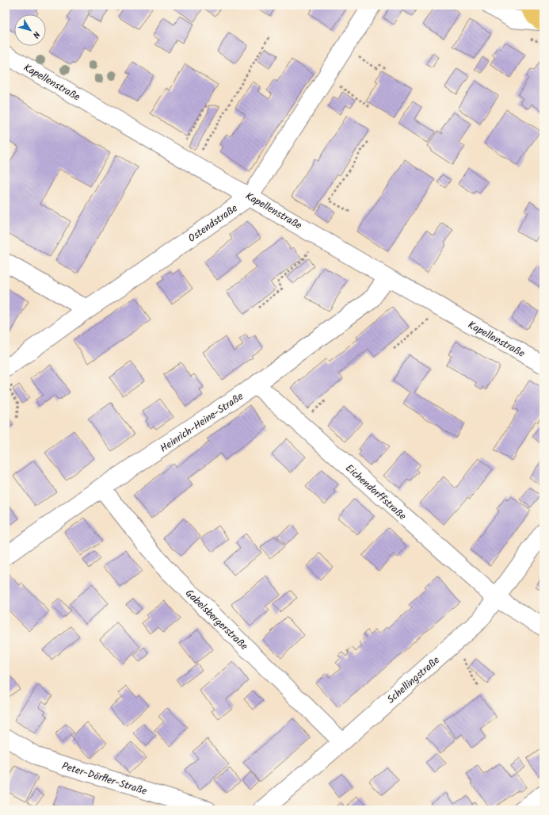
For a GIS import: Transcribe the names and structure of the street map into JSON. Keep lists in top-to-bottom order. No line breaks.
{"streets":{"street":["Kapellenstraße","Ostendstraße","Heinrich-Heine-Straße","Eichendorffstraße","Gabelsbergerstraße","Schellingstraße","Peter-Dörfler-Straße"]},"crossings":[["Kapellenstraße","Ostendstraße"],["Kapellenstraße","Heinrich-Heine-Straße"],["Heinrich-Heine-Straße","Eichendorffstraße"],["Heinrich-Heine-Straße","Gabelsbergerstraße"],["Eichendorffstraße","Schellingstraße"],["Gabelsbergerstraße","Schellingstraße"]],"north":"bottom right"}
